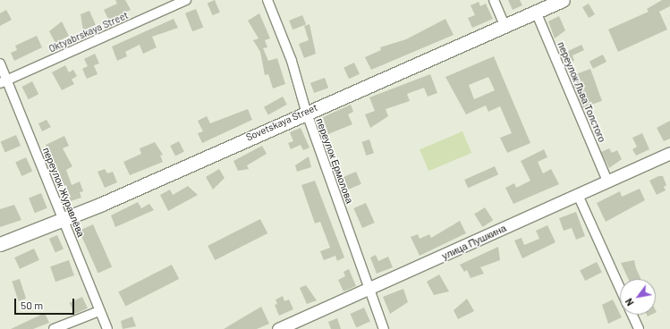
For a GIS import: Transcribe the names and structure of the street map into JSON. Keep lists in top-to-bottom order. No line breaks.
{"streets":{"main road":["Sovetskaya Street"],"street":["Oktyabrskaya Street","переулок Льва Толстого","переулок Ермолова","переулок Журавлёва","улица Пушкина"]},"crossings":[["Oktyabrskaya Street","переулок Журавлёва"],["переулок Льва Толстого","Sovetskaya Street"],["переулок Льва Толстого","улица Пушкина"],["Sovetskaya Street","переулок Ермолова"],["Sovetskaya Street","переулок Журавлёва"],["переулок Ермолова","улица Пушкина"]],"scale_bar":"50 m","north":"bottom left"}
